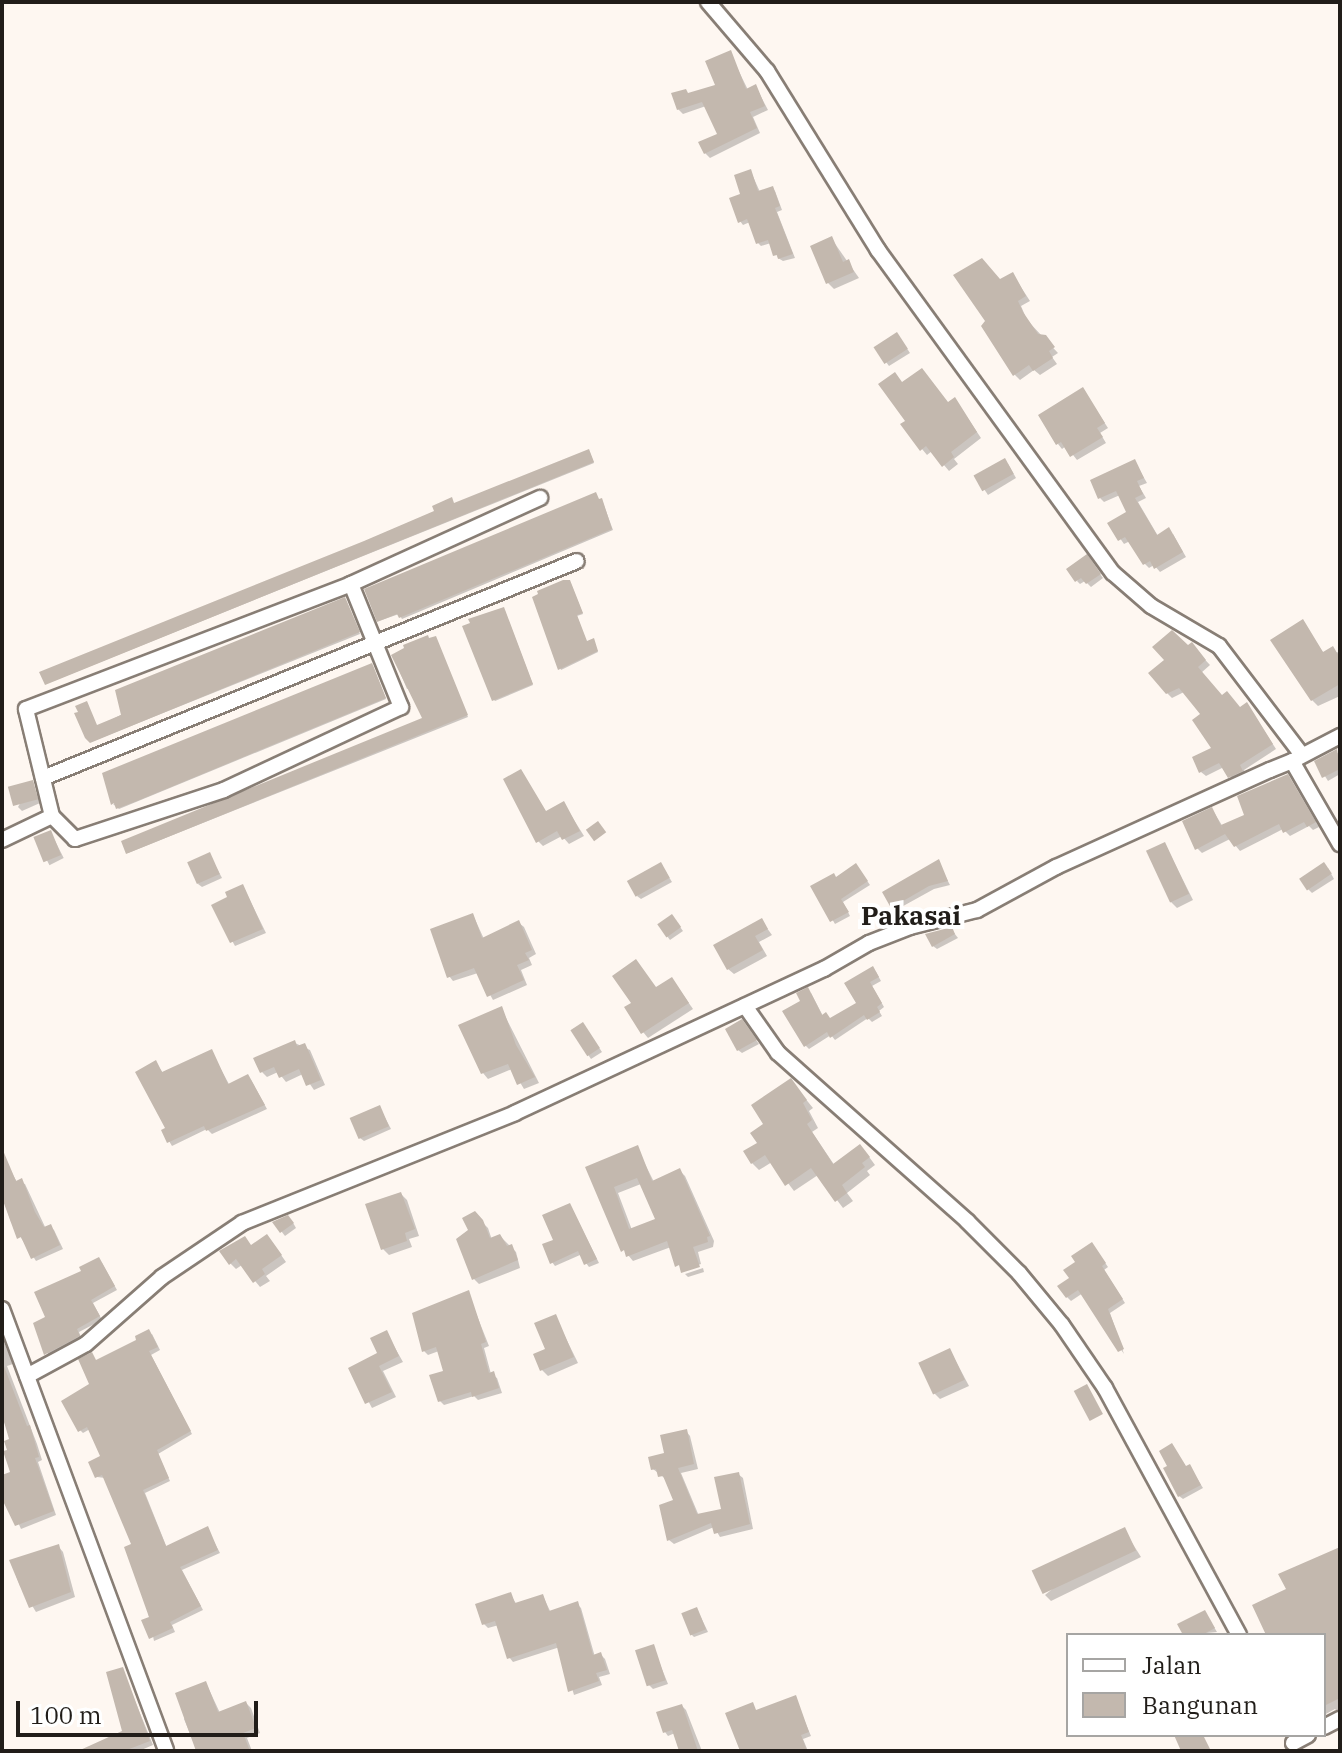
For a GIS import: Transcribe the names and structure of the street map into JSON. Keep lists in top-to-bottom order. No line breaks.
{"districts":["Pakasai"],"legend":["Jalan","Bangunan"],"scale_bar":"100 m"}
